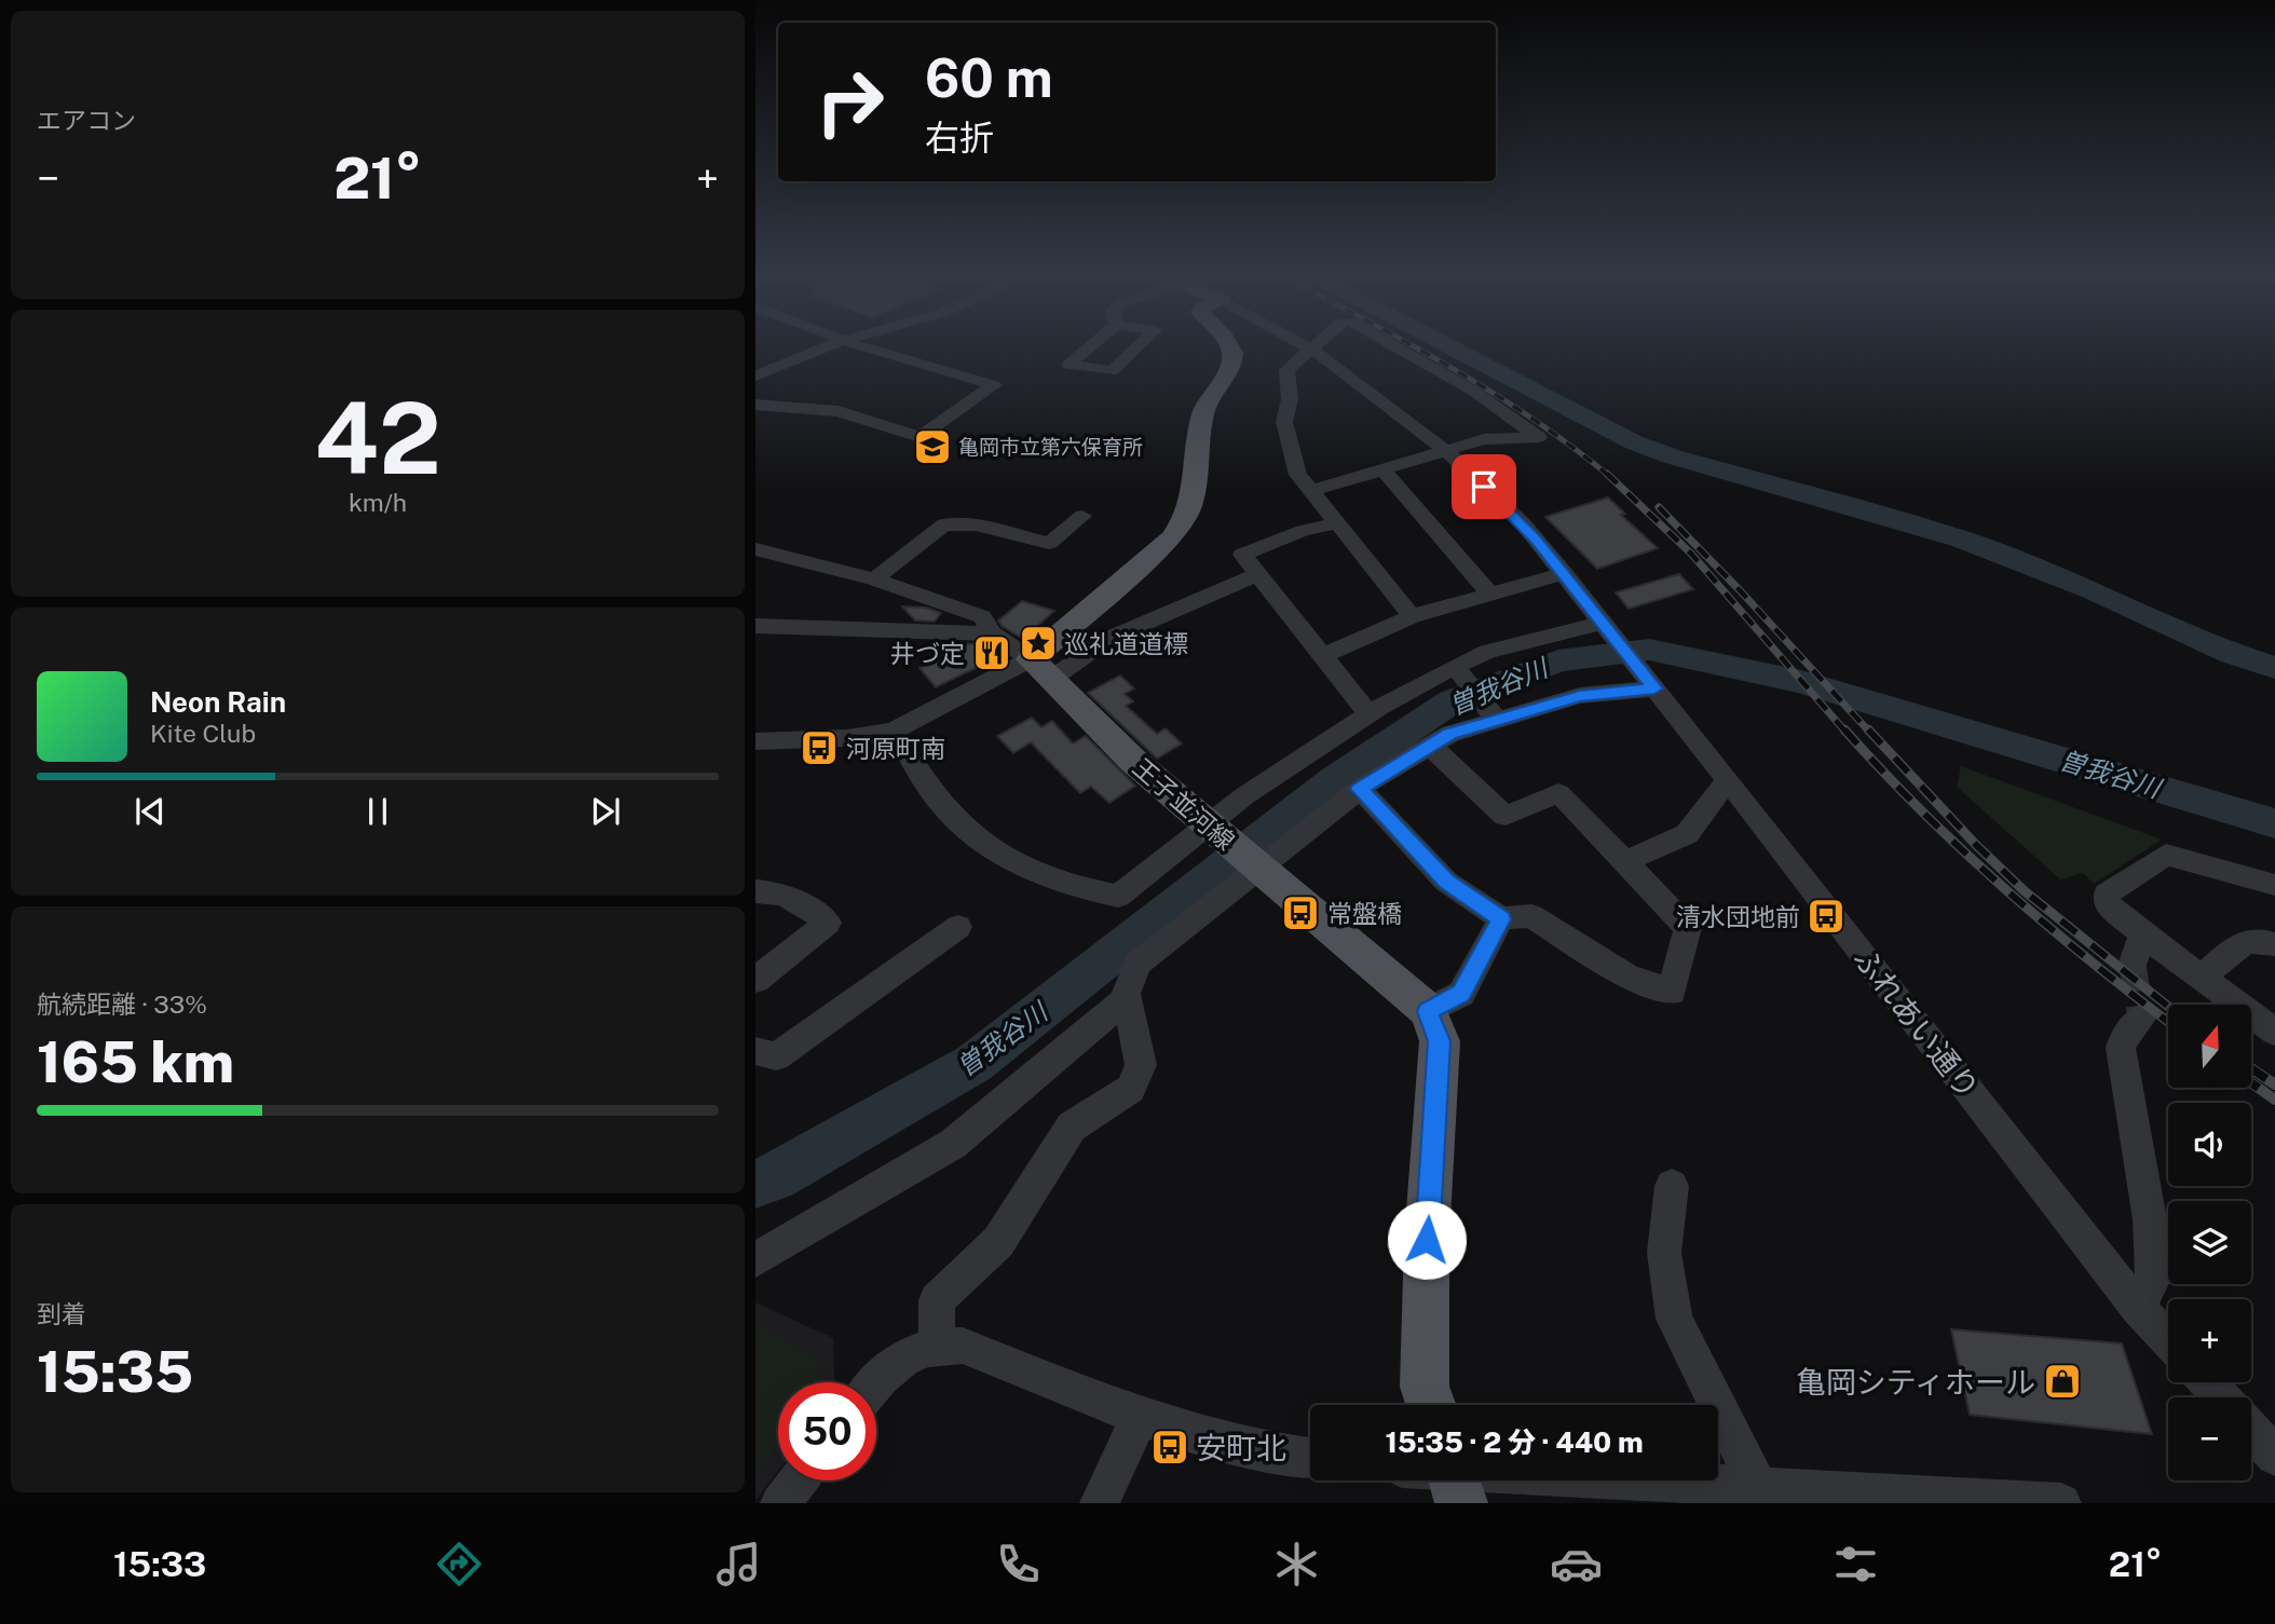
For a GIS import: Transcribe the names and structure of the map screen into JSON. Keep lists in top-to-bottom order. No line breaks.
{"streets":{"main road":["王子並河線"],"street":["ふれあい通り"]},"water":["曽我谷川"],"places":{"school or university":["亀岡市立第六保育所"],"place":["巡礼道道標"],"restaurant":["井づ定"],"bus stop":["河原町南","常盤橋","清水団地前","安町北"],"shop":["亀岡シティホール"]},"north":"top","page":{"tile":["エアコン",["42","km/h"],["航続距離 · 33%","165 km"],["到着","15:35"]],"turn":["60 m","右折"],"heat":["−","21°","+"],"song":["Neon Rain","Kite Club"],"map_buttons":["+","−"],"limit":"50","trip":"15:35 · 2 分 · 440 m","tabs":["15:33","21°"]}}
